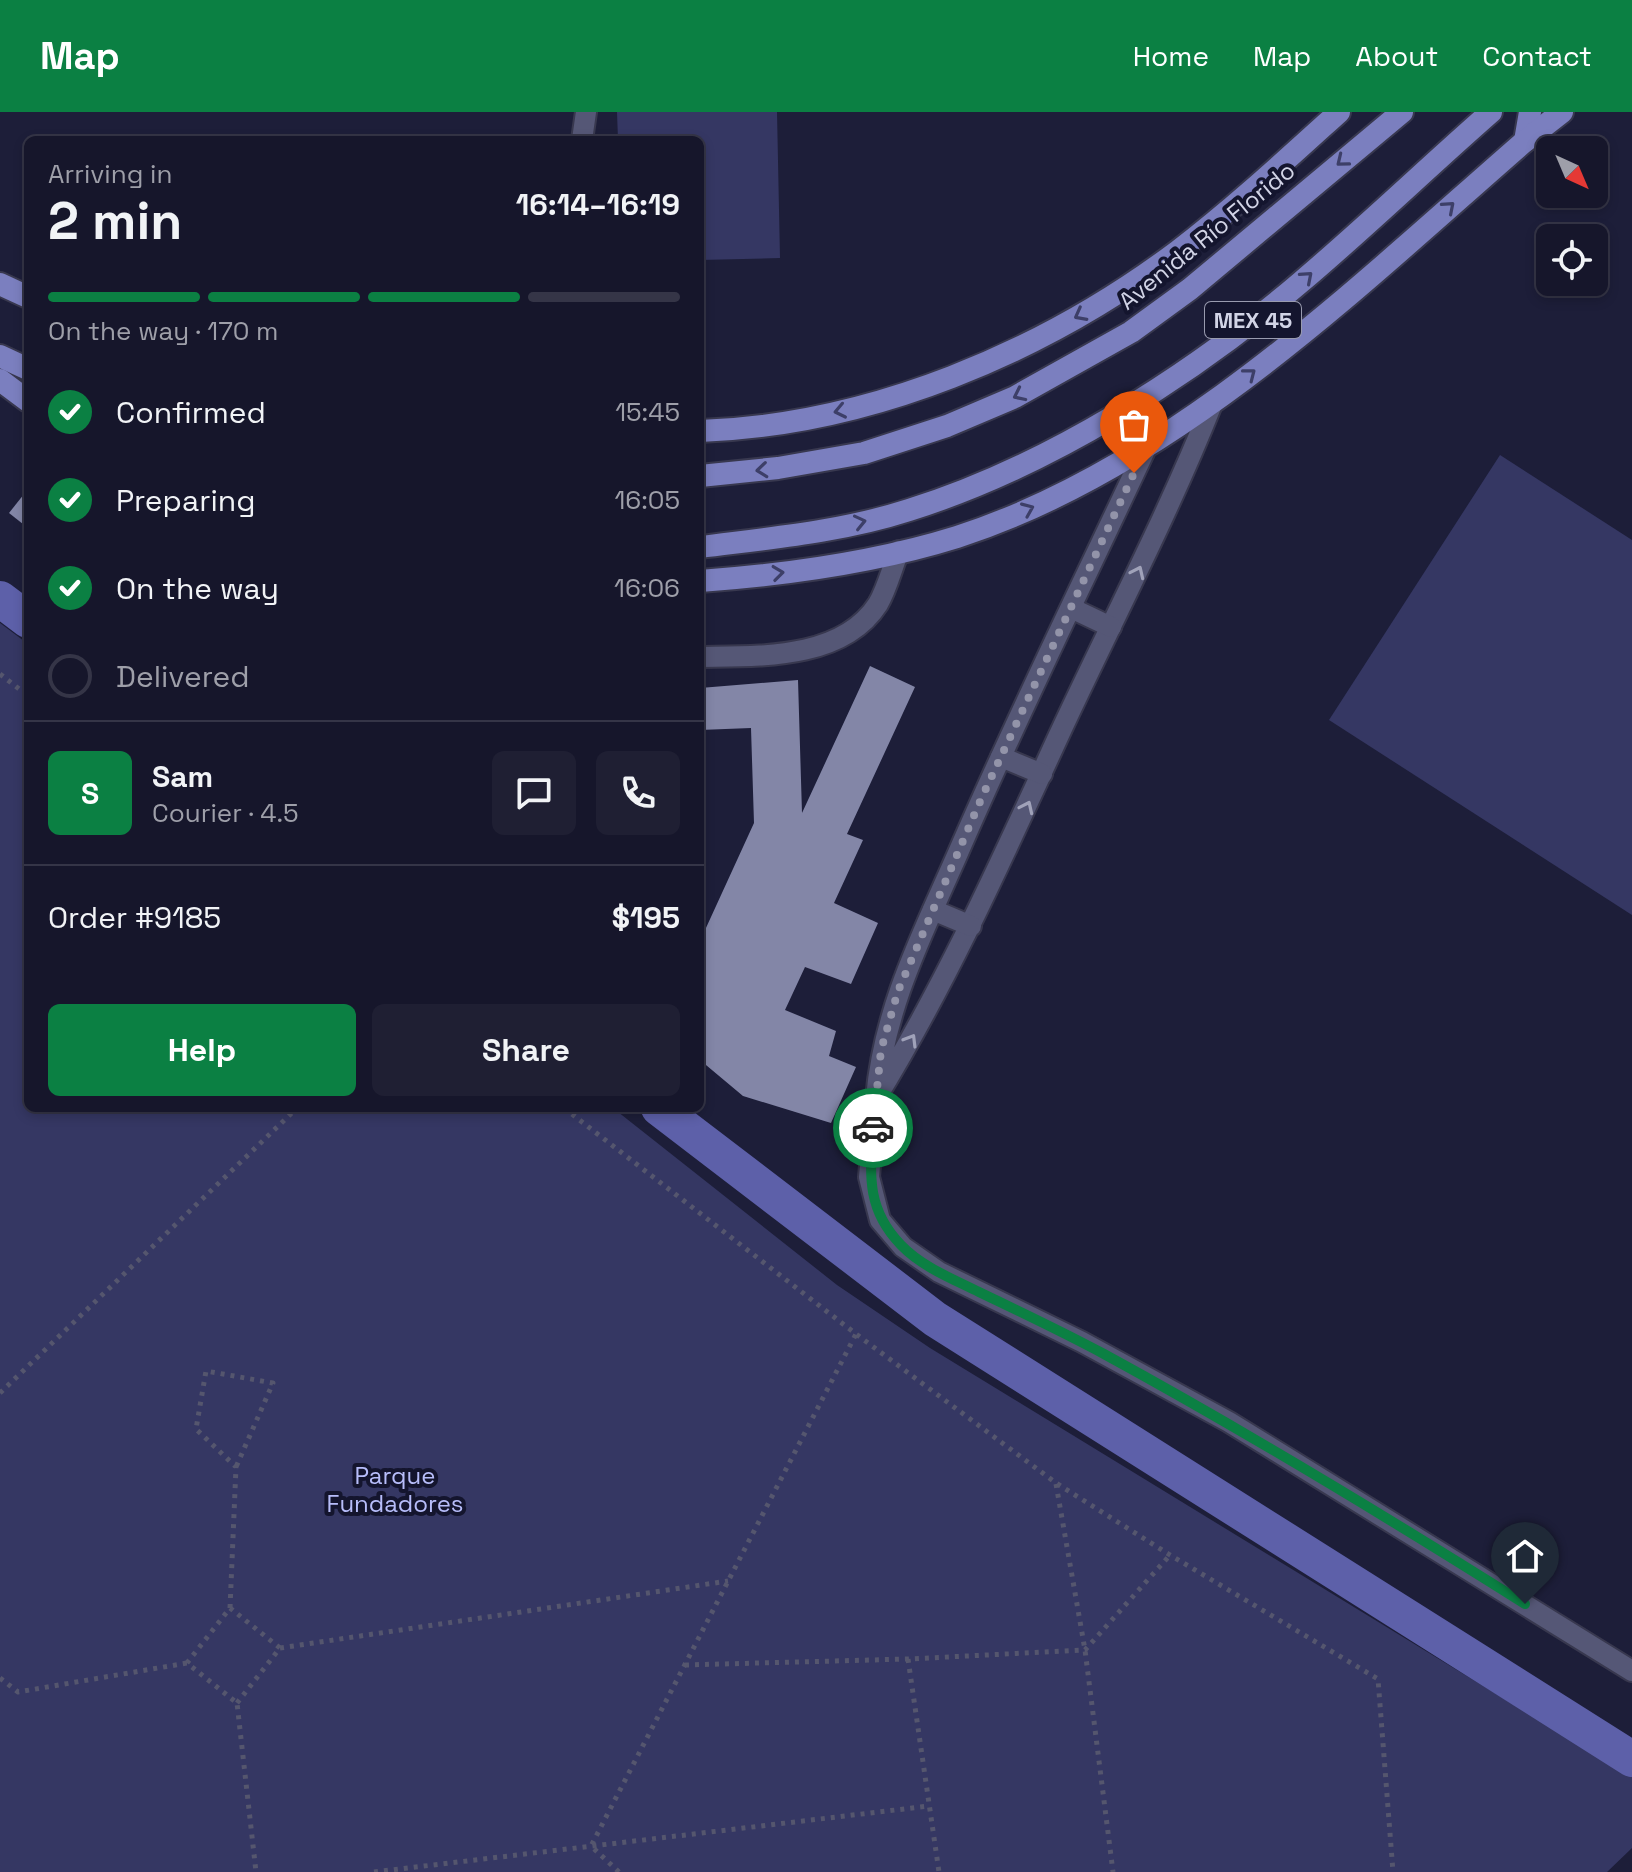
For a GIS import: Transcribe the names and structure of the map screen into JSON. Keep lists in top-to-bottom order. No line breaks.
{"streets":{"main road":["Avenida Río Florido","MEX 45"]},"parks":["Parque Fundadores"],"north":"bottom right","page":{"header":"Map","nav":["Home","Map","About","Contact"],"heading":["2 min","Arriving in","16:14–16:19"],"panel":["Sam","Courier · 4.5","Order #9185","$195"],"bar":"On the way · 170 m","list":[["Confirmed","15:45"],["Preparing","16:05"],["On the way","16:06"],"Delivered"],"round":"S","buttons":["Help","Share"]}}
